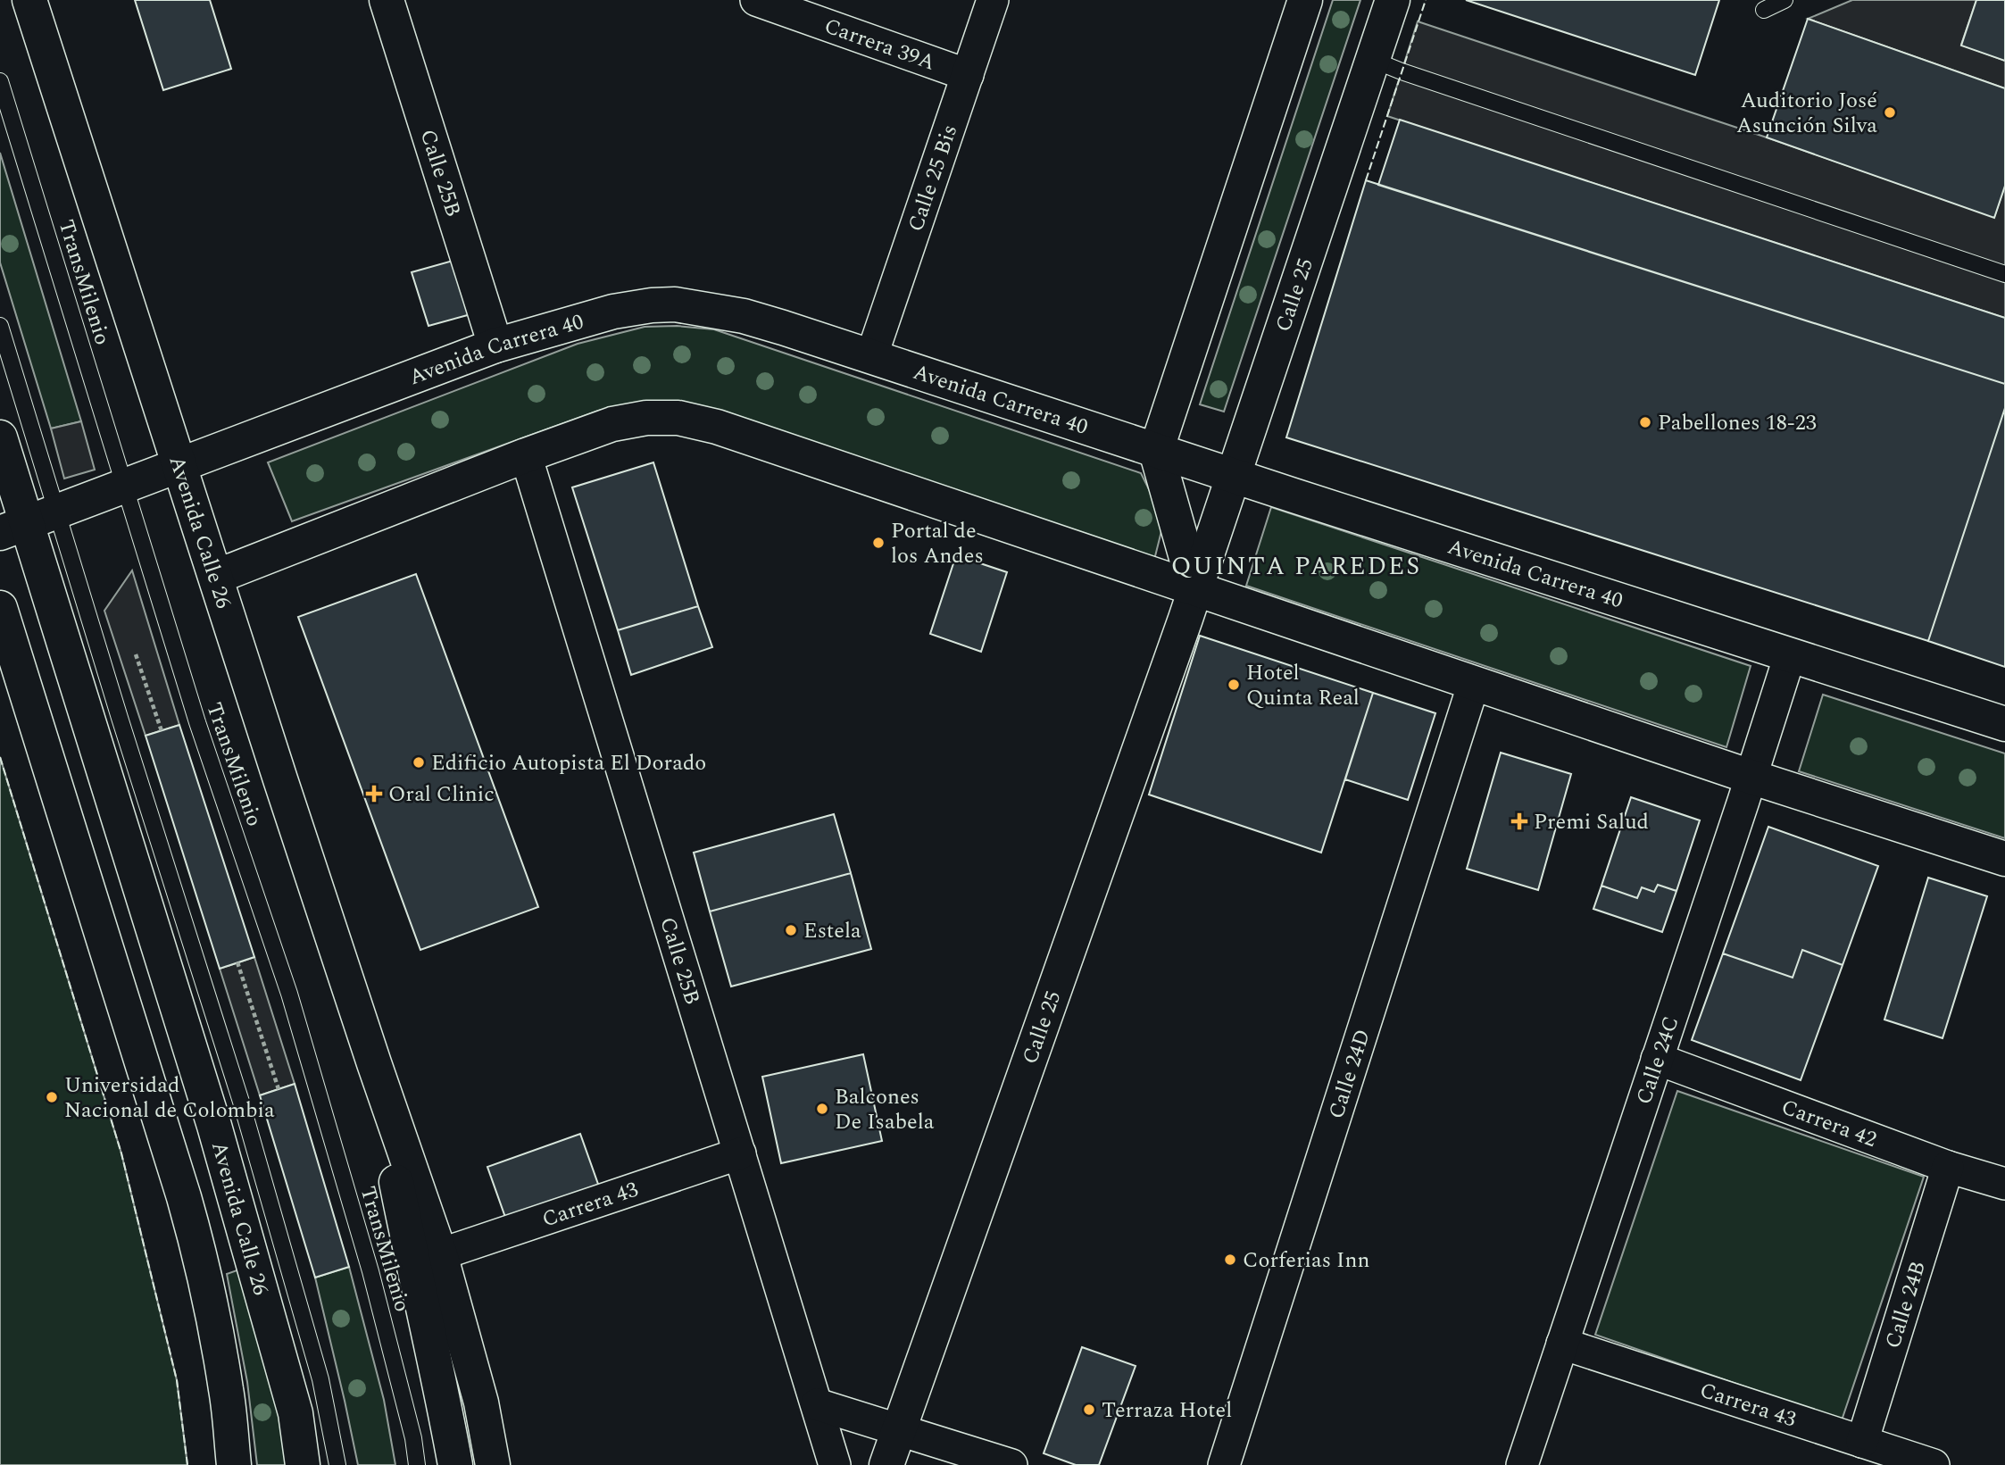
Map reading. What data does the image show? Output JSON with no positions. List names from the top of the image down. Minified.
{"streets":{"main road":["Calle 25B","Calle 25","Avenida Carrera 40","Avenida Calle 26"],"street":["Carrera 39A","Calle 25 Bis","Calle 24C","Calle 24D","Carrera 42","Carrera 43","Calle 24B"],"lane":["TransMilenio"]},"crossings":[["Carrera 39A","Calle 25 Bis"],["Calle 25B","Avenida Carrera 40"],["Calle 25B","Carrera 43"],["Calle 25 Bis","Avenida Carrera 40"],["TransMilenio","Avenida Carrera 40"],["Calle 25","Avenida Carrera 40"],["Avenida Carrera 40","Avenida Calle 26"],["Avenida Carrera 40","Calle 24C"],["Avenida Calle 26","Carrera 43"],["Calle 24C","Carrera 42"],["Calle 24C","Carrera 43"],["Carrera 42","Calle 24B"],["Carrera 43","Calle 24B"]],"districts":["QUINTA PAREDES"],"places":{"other":["Auditorio José Asunción Silva","Pabellones 18-23","Portal de los Andes","Hotel Quinta Real","Edificio Autopista El Dorado","Estela","Universidad Nacional de Colombia","Balcones De Isabela","Corferias Inn","Terraza Hotel"],"health":["Oral Clinic","Premi Salud"]}}
